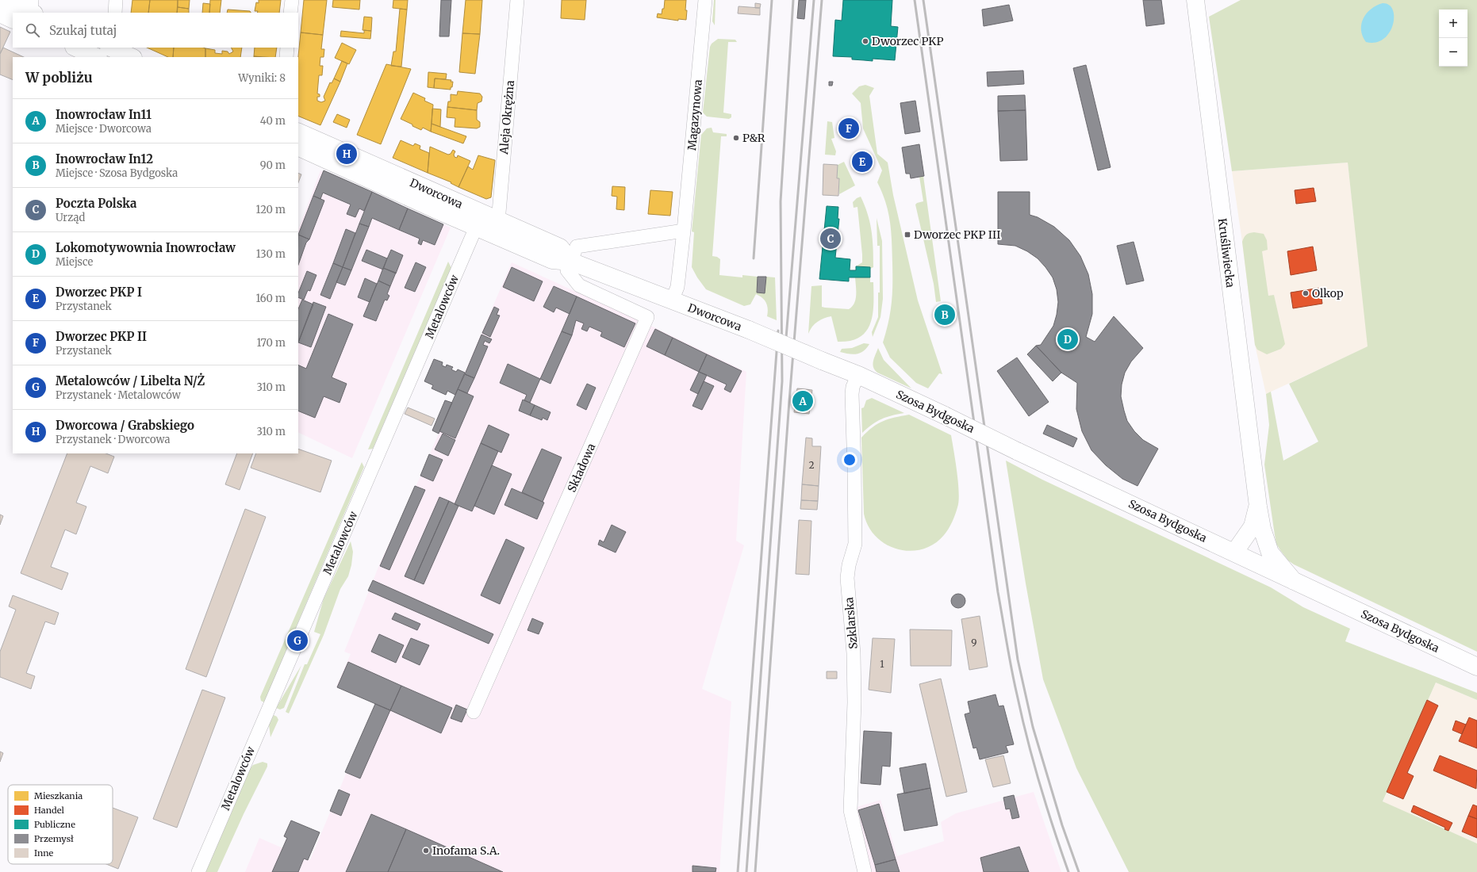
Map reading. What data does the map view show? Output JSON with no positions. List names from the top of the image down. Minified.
{"streets":{"main road":["Dworcowa","Kruśliwiecka","Szosa Bydgoska"],"street":["Magazynowa","Aleja Okrężna","Metalowców","Składowa","Szklarska"]},"crossings":[["Magazynowa","Dworcowa"],["Aleja Okrężna","Dworcowa"],["Aleja Okrężna","Metalowców"],["Dworcowa","Metalowców"],["Dworcowa","Szosa Bydgoska"],["Dworcowa","Składowa"],["Dworcowa","Szklarska"],["Kruśliwiecka","Szosa Bydgoska"],["Szosa Bydgoska","Szklarska"]],"places":{"other":["Dworzec PKP","P&R","Olkop","Inofama S.A."],"transit":["Dworzec PKP III"]},"house_numbers":["2","9","1"],"legend":["Mieszkania","Handel","Publiczne","Przemysł","Inne"],"page":{"map_buttons":["+","−"],"search":"Szukaj tutaj","heading":["W pobliżu","Wyniki: 8"],"list":[{"mark":"A","name":"Inowrocław In11","note":"Miejsce · Dworcowa","value":"40 m"},{"mark":"B","name":"Inowrocław In12","note":"Miejsce · Szosa Bydgoska","value":"90 m"},{"mark":"C","name":"Poczta Polska","note":"Urząd","value":"120 m"},{"mark":"D","name":"Lokomotywownia Inowrocław","note":"Miejsce","value":"130 m"},{"mark":"E","name":"Dworzec PKP I","note":"Przystanek","value":"160 m"},{"mark":"F","name":"Dworzec PKP II","note":"Przystanek","value":"170 m"},{"mark":"G","name":"Metalowców / Libelta N/Ż","note":"Przystanek · Metalowców","value":"310 m"},{"mark":"H","name":"Dworcowa / Grabskiego","note":"Przystanek · Dworcowa","value":"310 m"}],"pins":["F","H","E","C","B","D","A","G"]}}
